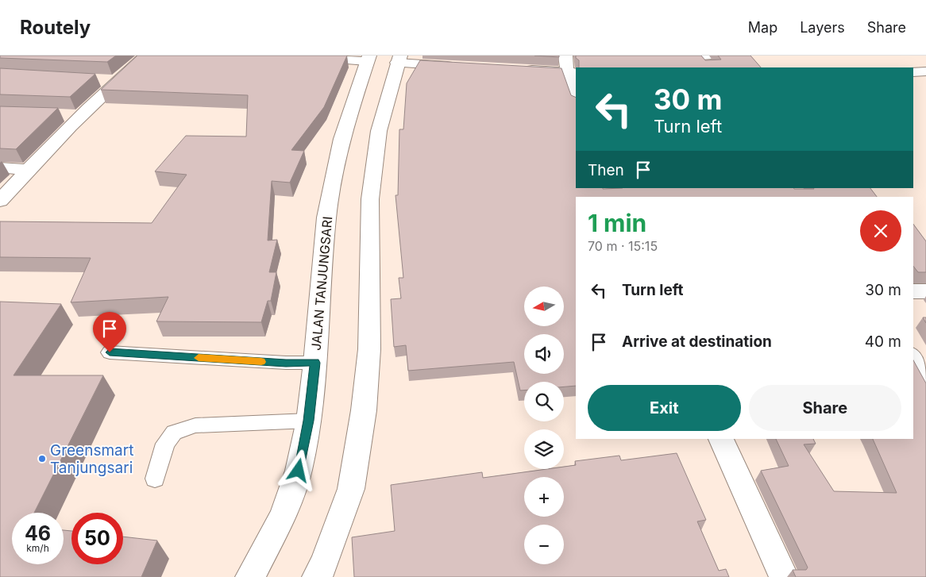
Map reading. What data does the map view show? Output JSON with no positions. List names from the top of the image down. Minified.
{"streets":{"main road":["JALAN TANJUNGSARI"]},"places":["Greensmart Tanjungsari"],"north":"left","page":{"header":"Routely","nav":["Map","Layers","Share"],"turn":["30 m","Turn left"],"then":"Then","heading":["1 min","70 m · 15:15"],"list":[{"name":"Turn left","value":"30 m"},{"name":"Arrive at destination","value":"40 m"}],"map_buttons":["+","−"],"buttons":["Exit","Share"],"speed":"46 km/h","limit":"50"}}
